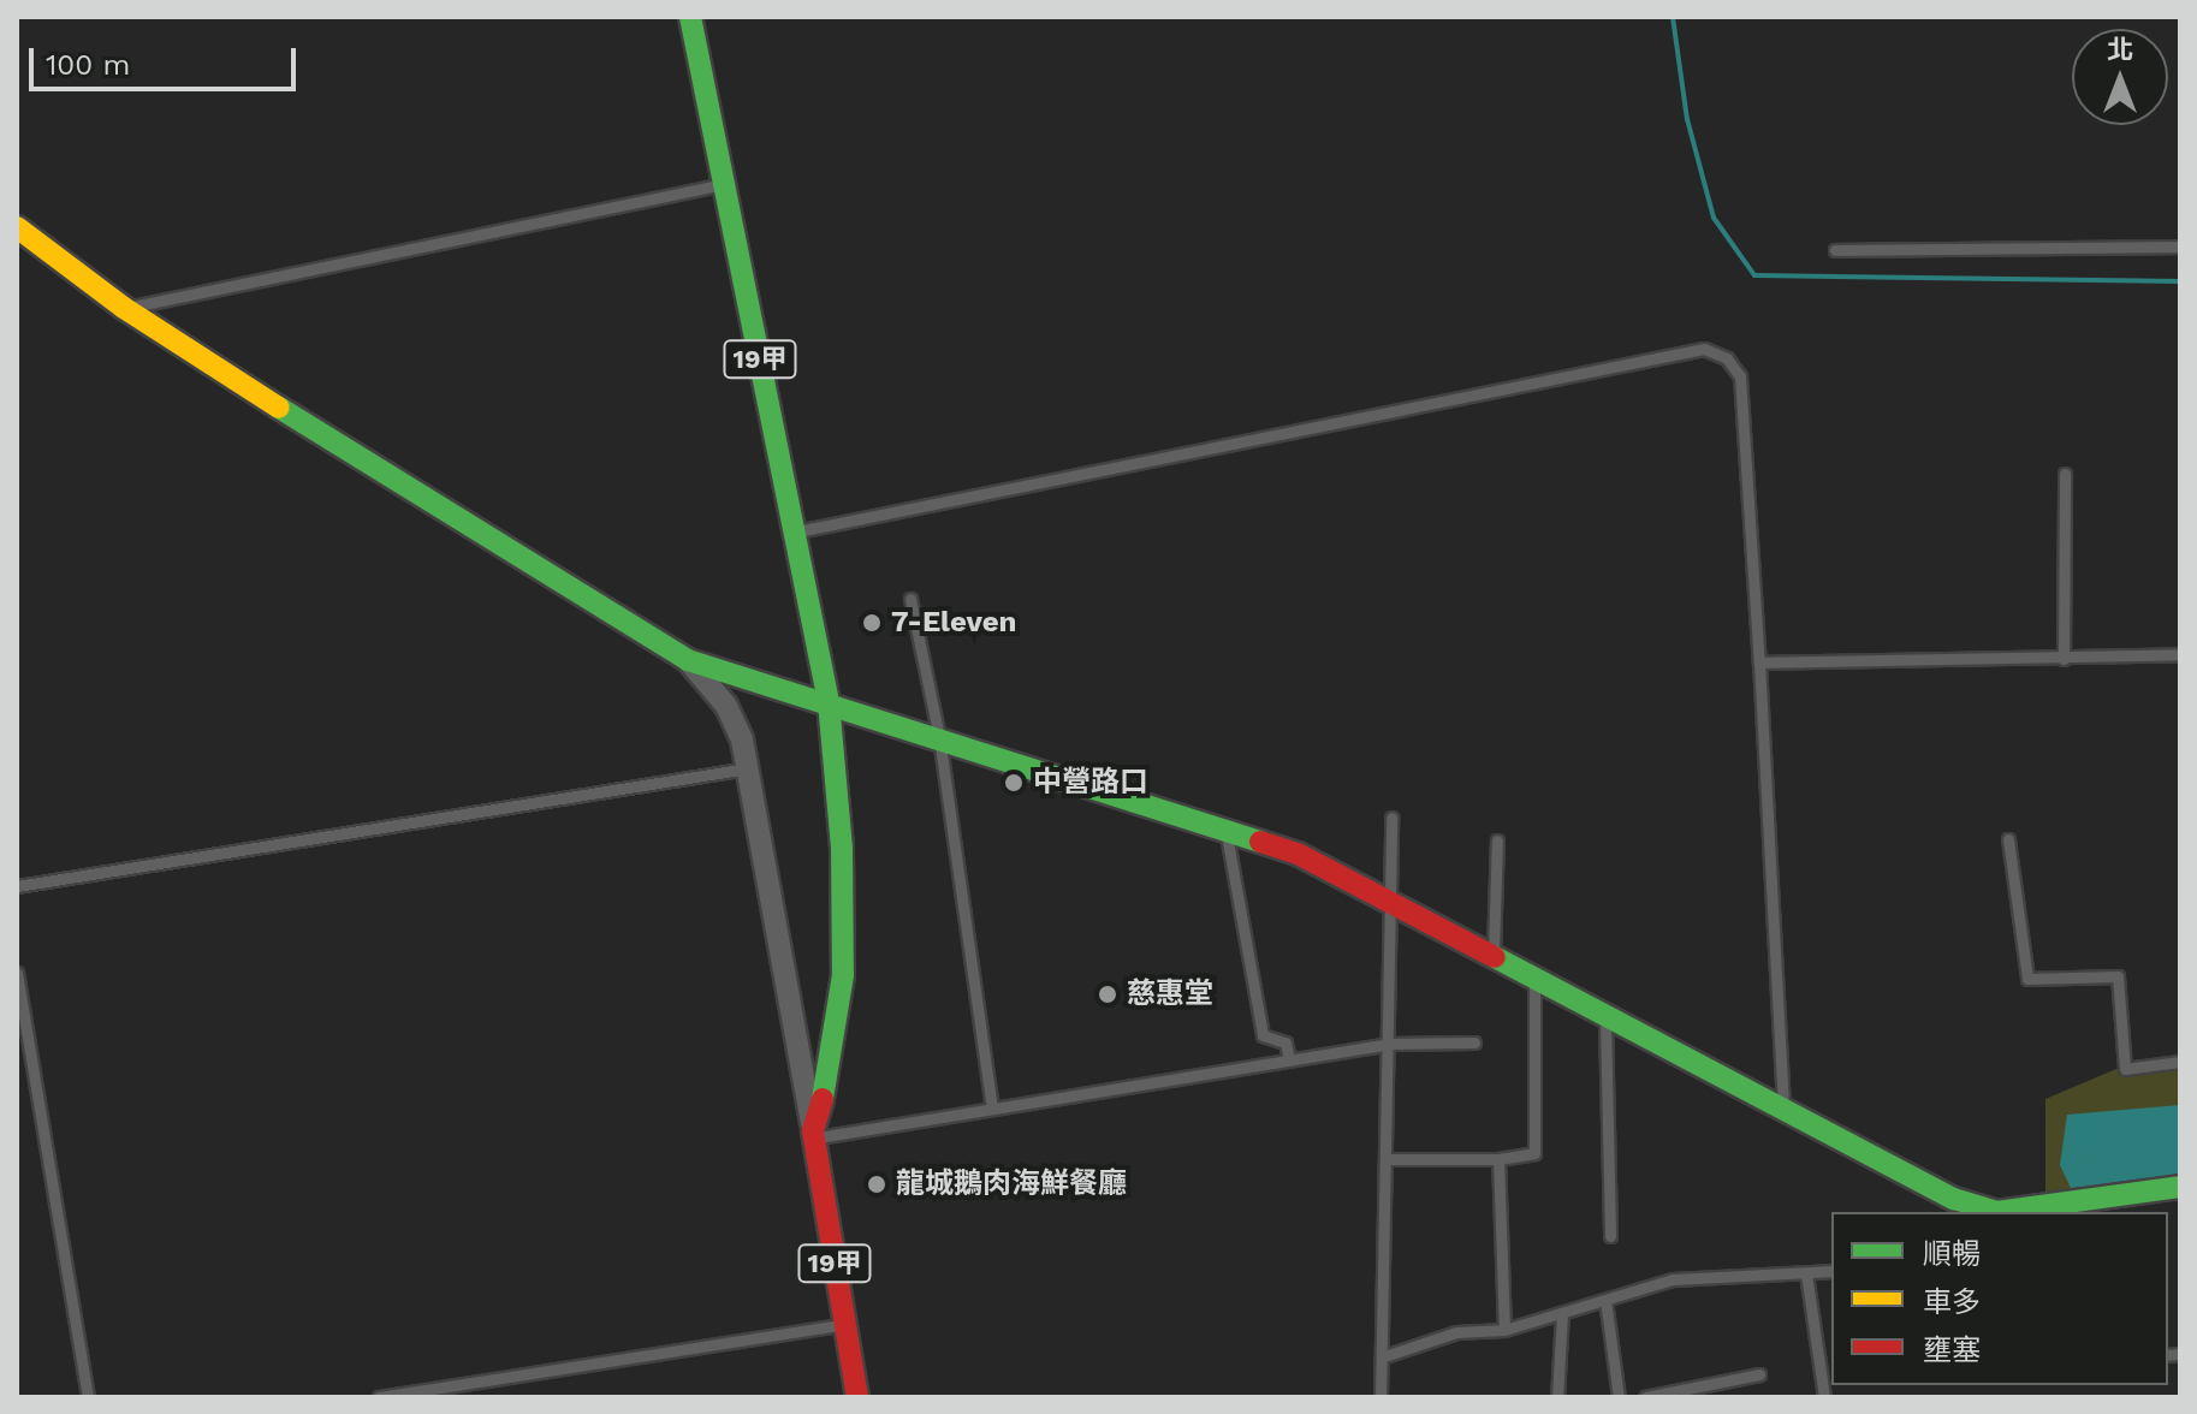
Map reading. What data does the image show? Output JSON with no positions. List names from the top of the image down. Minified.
{"streets":{"street":["19甲"]},"places":["7-Eleven","中營路口","慈惠堂","龍城鵝肉海鮮餐廳"],"legend":["順暢","車多","壅塞"],"scale_bar":"100 m","north":"top"}
